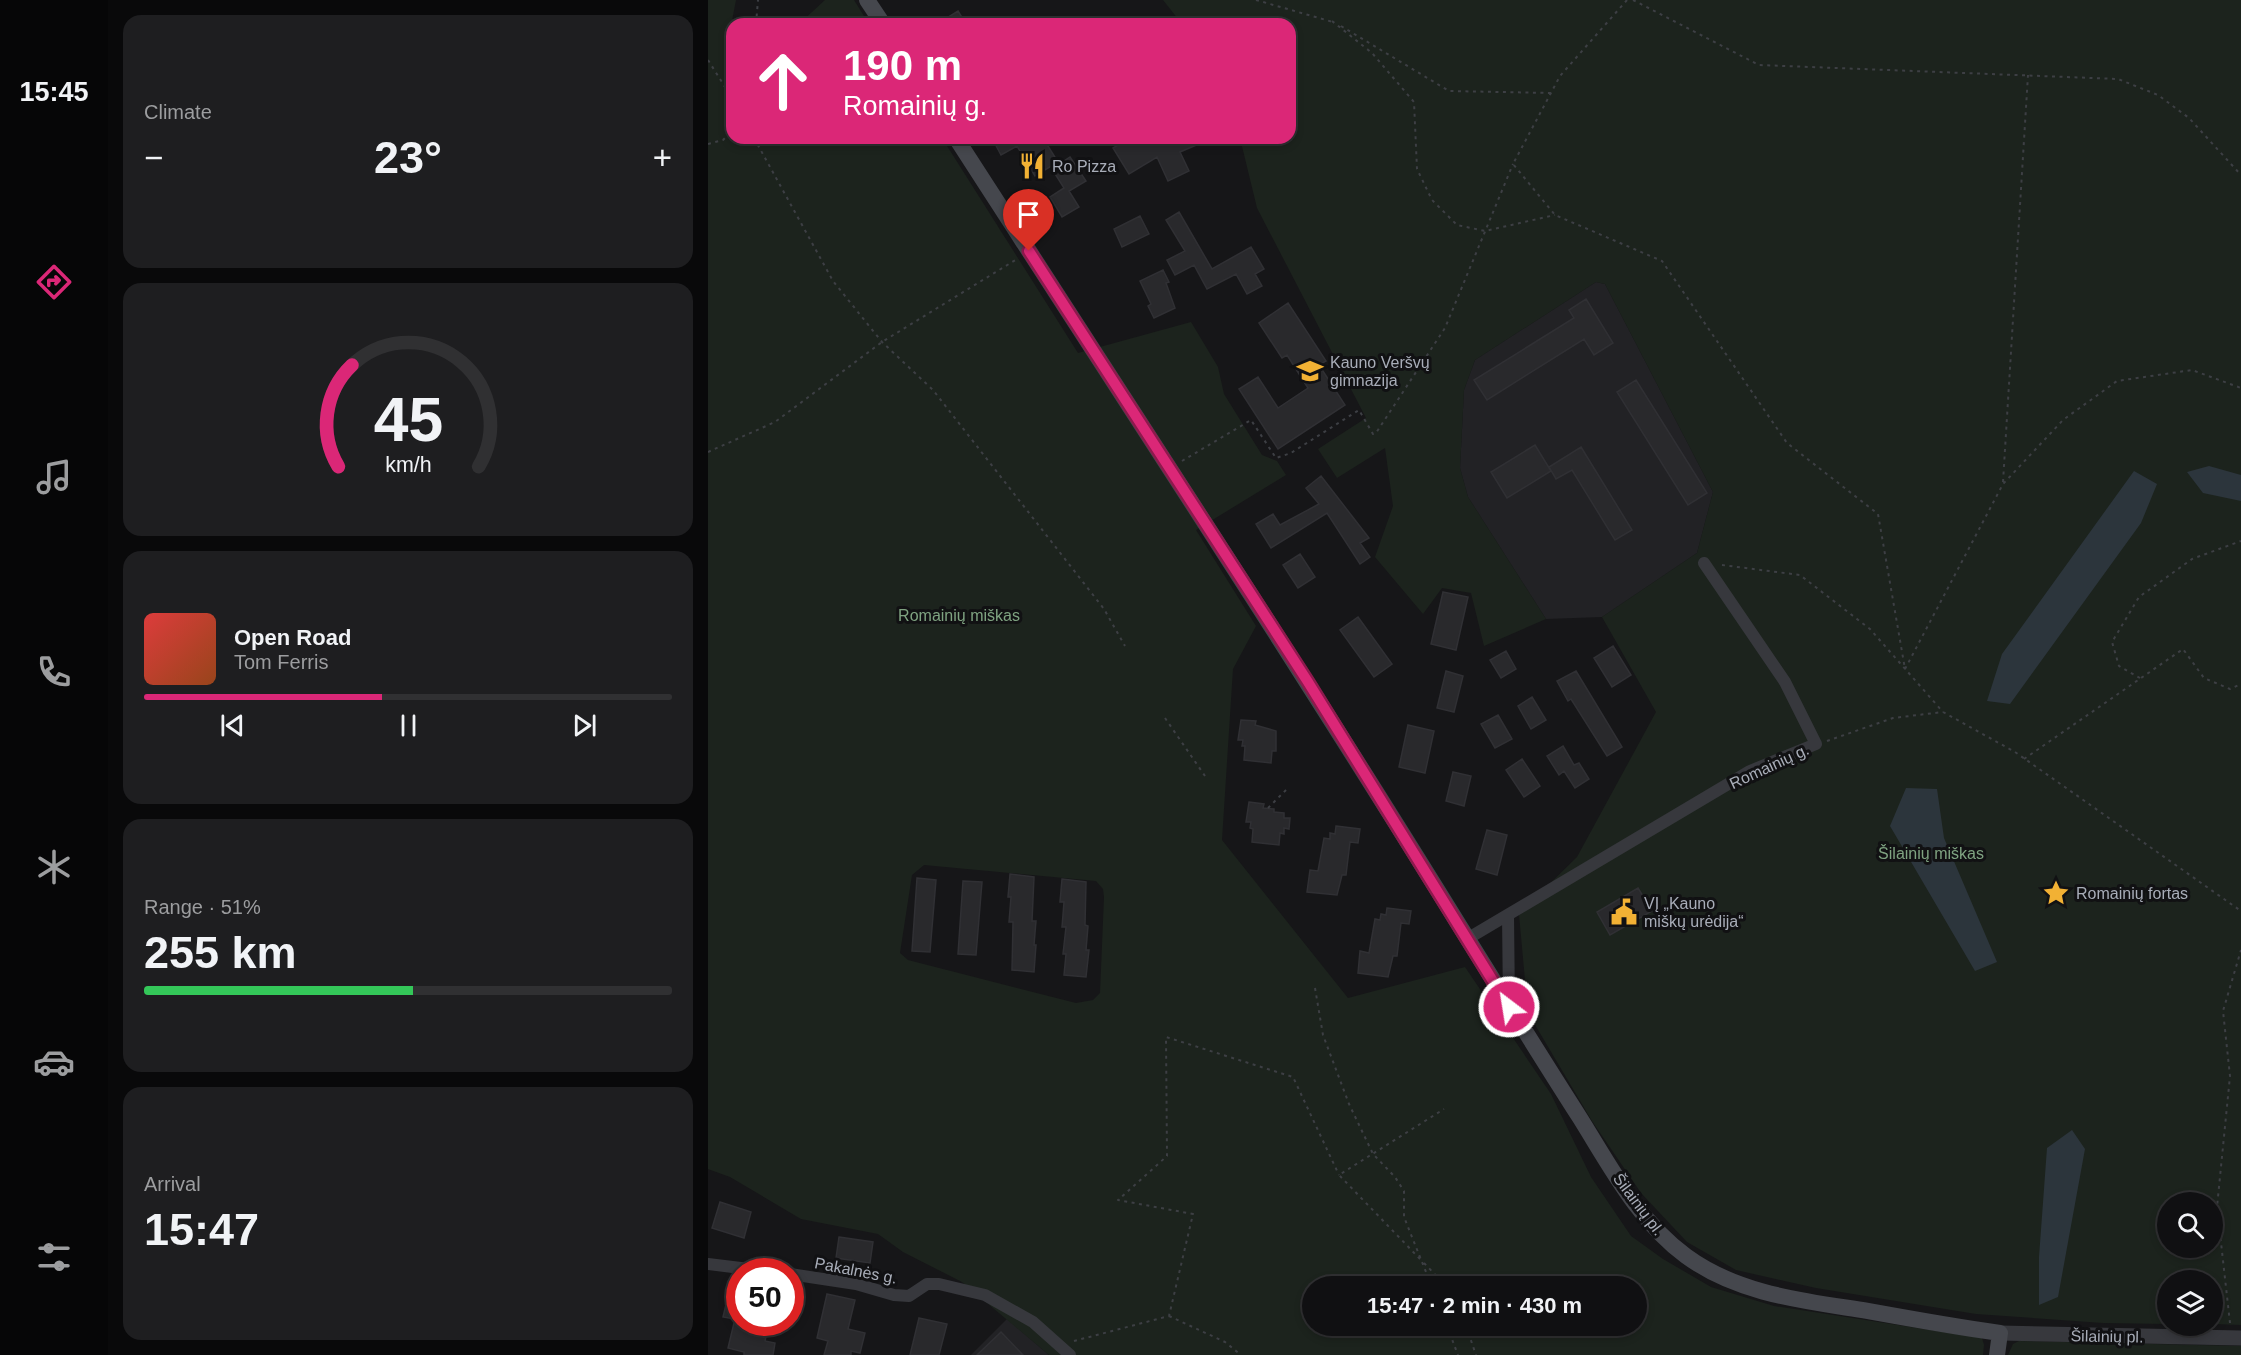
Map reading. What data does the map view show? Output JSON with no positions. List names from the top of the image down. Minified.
{"streets":{"main road":["Šilainių pl."],"street":["Romainių g.","Pakalnės g."]},"crossings":[["Romainių g.","Šilainių pl."]],"parks":["Romainių miškas","Šilainių miškas"],"places":{"restaurant":["Ro Pizza"],"school or university":["Kauno Veršvų gimnazija"],"place":["Romainių fortas"],"public building":["VĮ „Kauno miškų urėdija“"]},"page":{"tabs":"15:45","tile":["Climate",["Range · 51%","255 km"],["Arrival","15:47"]],"turn":["190 m","Romainių g."],"heat":["−","23°","+"],"song":["Open Road","Tom Ferris"],"limit":"50","trip":"15:47 · 2 min · 430 m","gauge":["45","km/h"]}}
